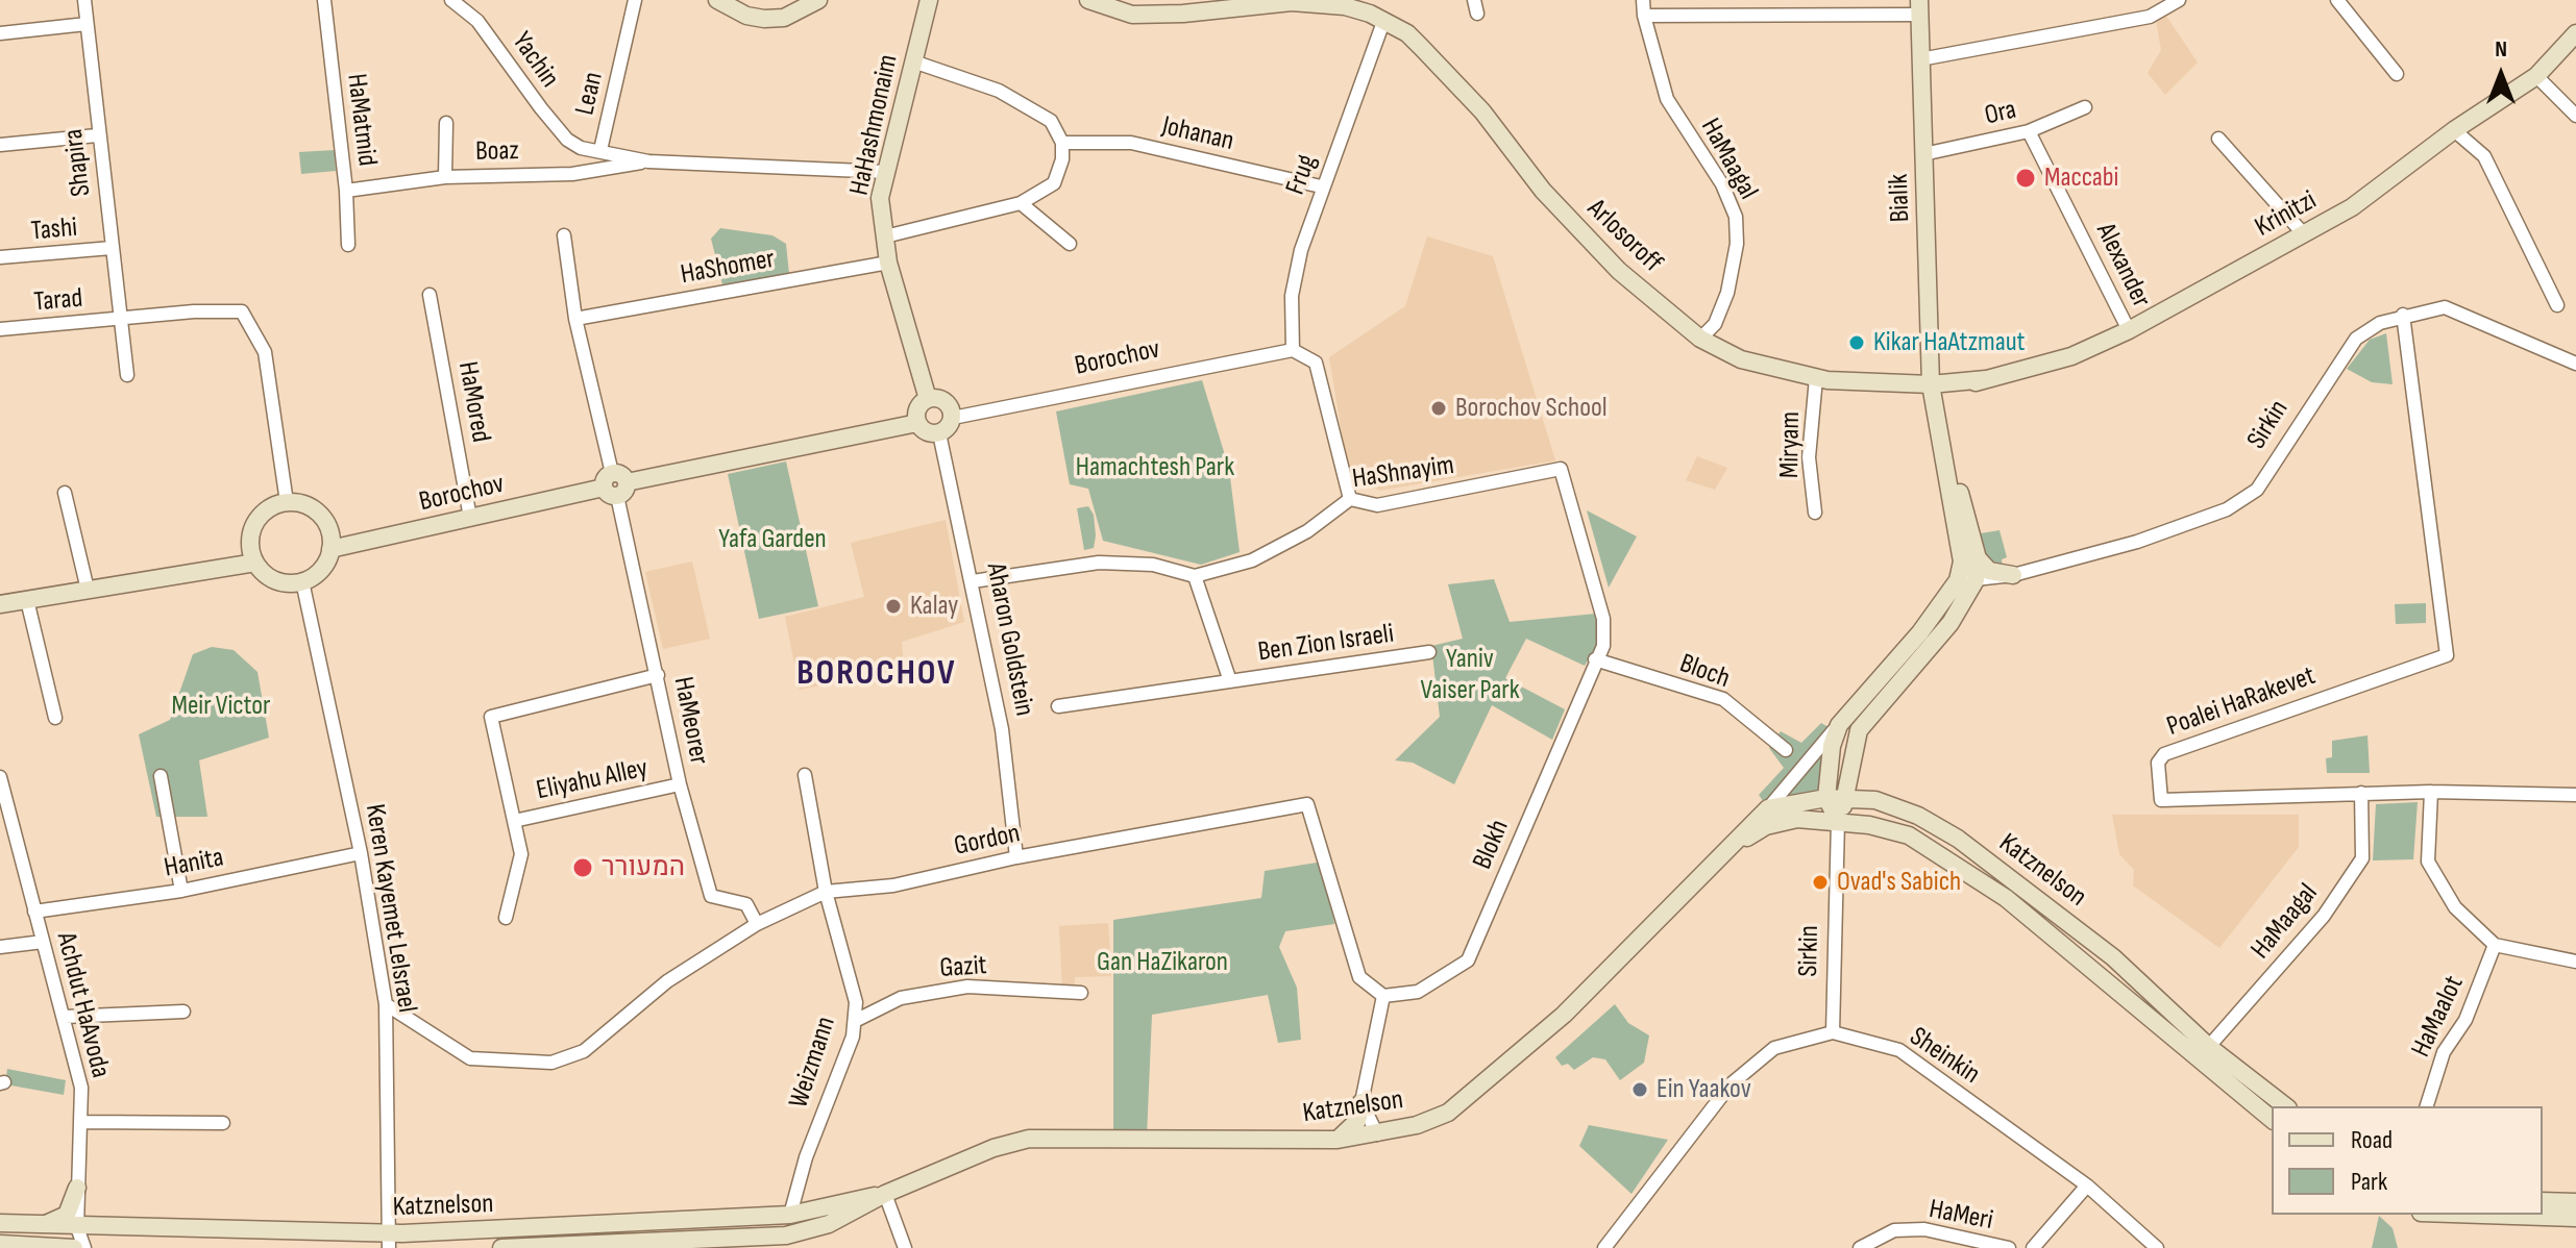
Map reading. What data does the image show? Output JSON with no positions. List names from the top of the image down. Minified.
{"streets":{"street":["Yachin","Lean","Ora","HaMatmid","HaHashmonaim","Johanan","Boaz","HaMaagal","Shapira","Frug","Bialik","Krinitzi","Tashi","Arlosoroff","Alexander","HaShomer","Tarad","Borochov","HaMored","Sirkin","Miryam","HaShnayim","Aharon Goldstein","Ben Zion Israeli","Bloch","Poalei HaRakevet","HaMeorer","Eliyahu Alley","Gordon","Blokh","Hanita","Katznelson","Keren Kayemet LeIsrael","Gazit","Achdut HaAvoda","HaMaalot","Sheinkin","Weizmann","HaMeri"]},"crossings":[["Yachin","Lean"],["Lean","Boaz"],["Ora","Bialik"],["Ora","Alexander"],["HaMatmid","Boaz"],["HaHashmonaim","Boaz"],["HaHashmonaim","HaShomer"],["Johanan","Frug"],["HaMaagal","Arlosoroff"],["HaMaagal","Poalei HaRakevet"],["HaMaagal","Katznelson"],["Shapira","Tashi"],["Shapira","Tarad"],["Frug","Arlosoroff"],["Frug","Borochov"],["Bialik","Krinitzi"],["Bialik","Arlosoroff"],["Bialik","Sirkin"],["Krinitzi","Arlosoroff"],["Krinitzi","Alexander"],["Arlosoroff","Miryam"],["HaShomer","HaMeorer"],["Borochov","HaMored"],["Borochov","Aharon Goldstein"],["Borochov","HaMeorer"],["Borochov","Keren Kayemet LeIsrael"],["Sirkin","Poalei HaRakevet"],["Sirkin","Katznelson"],["Sirkin","Sheinkin"],["HaShnayim","Ben Zion Israeli"],["HaShnayim","Bloch"],["HaShnayim","Blokh"],["Aharon Goldstein","Gordon"],["Bloch","Blokh"],["HaMeorer","Eliyahu Alley"],["HaMeorer","Gordon"],["Gordon","Blokh"],["Gordon","Keren Kayemet LeIsrael"],["Gordon","Weizmann"],["Hanita","Keren Kayemet LeIsrael"],["Hanita","Achdut HaAvoda"],["Katznelson","Keren Kayemet LeIsrael"],["Katznelson","Achdut HaAvoda"],["Katznelson","Weizmann"],["Gazit","Weizmann"]],"districts":["BOROCHOV"],"parks":["Hamachtesh Park","Yafa Garden","Yaniv Vaiser Park","Meir Victor","Gan HaZikaron"],"places":["Maccabi","Kikar HaAtzmaut","Borochov School","Kalay","המעורר","Ovad's Sabich","Ein Yaakov"],"legend":["Road","Park"],"north":"top"}
